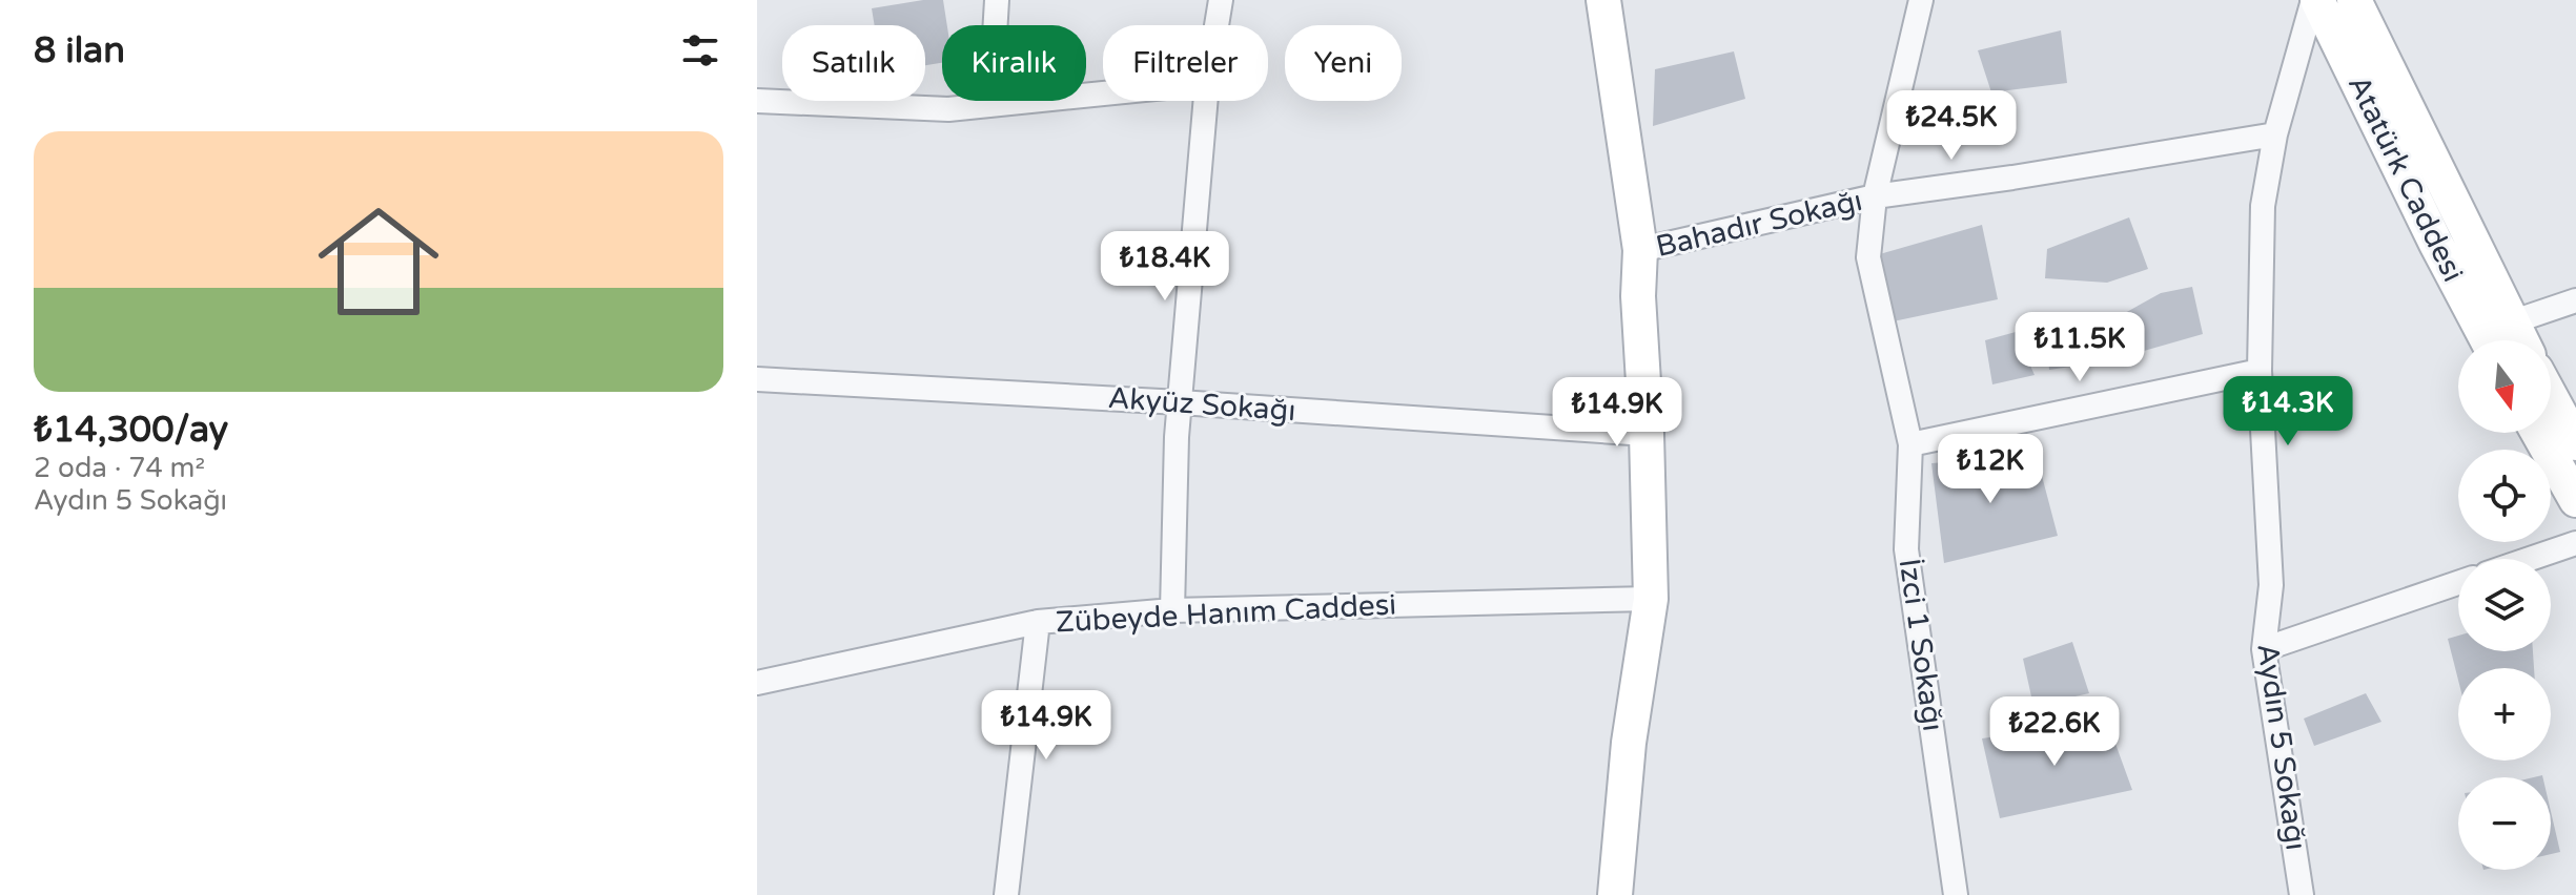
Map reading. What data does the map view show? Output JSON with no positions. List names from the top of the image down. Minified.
{"streets":{"main road":["Atatürk Caddesi"],"street":["Bahadır Sokağı","Akyüz Sokağı","Zübeyde Hanım Caddesi","İzci 1 Sokağı","Aydın 5 Sokağı"]},"crossings":[["Atatürk Caddesi","Aydın 5 Sokağı"],["Bahadır Sokağı","İzci 1 Sokağı"],["Bahadır Sokağı","Aydın 5 Sokağı"]],"north":"bottom","page":{"heading":"8 ilan","chip":["Satılık","Kiralık","Filtreler","Yeni"],"price":["₺24.5K","₺18.4K","₺11.5K","₺14.3K","₺14.9K","₺12K","₺14.9K","₺22.6K"],"list":[{"name":"₺14,300/ay","note":"2 oda · 74 m² · Aydın 5 Sokağı"}],"map_buttons":["+","−"]}}
